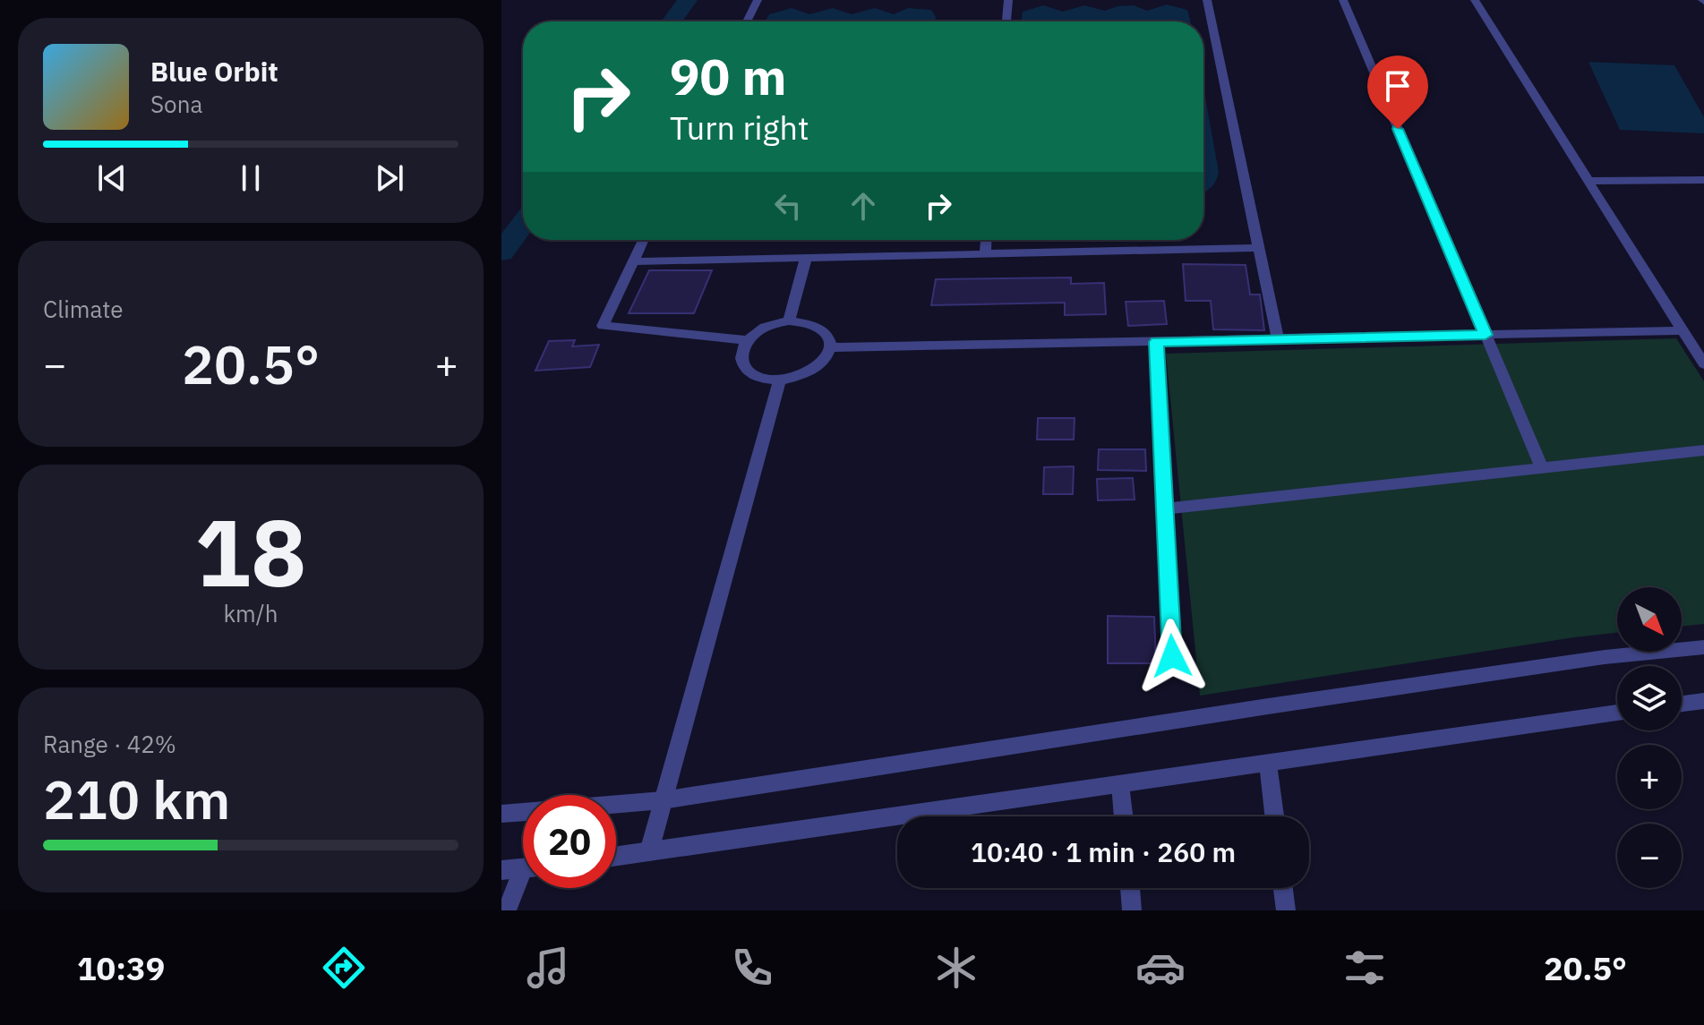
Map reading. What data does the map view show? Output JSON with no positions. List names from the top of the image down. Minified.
{"north":"bottom right","page":{"turn":["90 m","Turn right"],"song":["Blue Orbit","Sona"],"tile":["Climate",["18","km/h"],["Range · 42%","210 km"]],"heat":["−","20.5°","+"],"map_buttons":["+","−"],"limit":"20","trip":"10:40 · 1 min · 260 m","tabs":["10:39","20.5°"]}}
